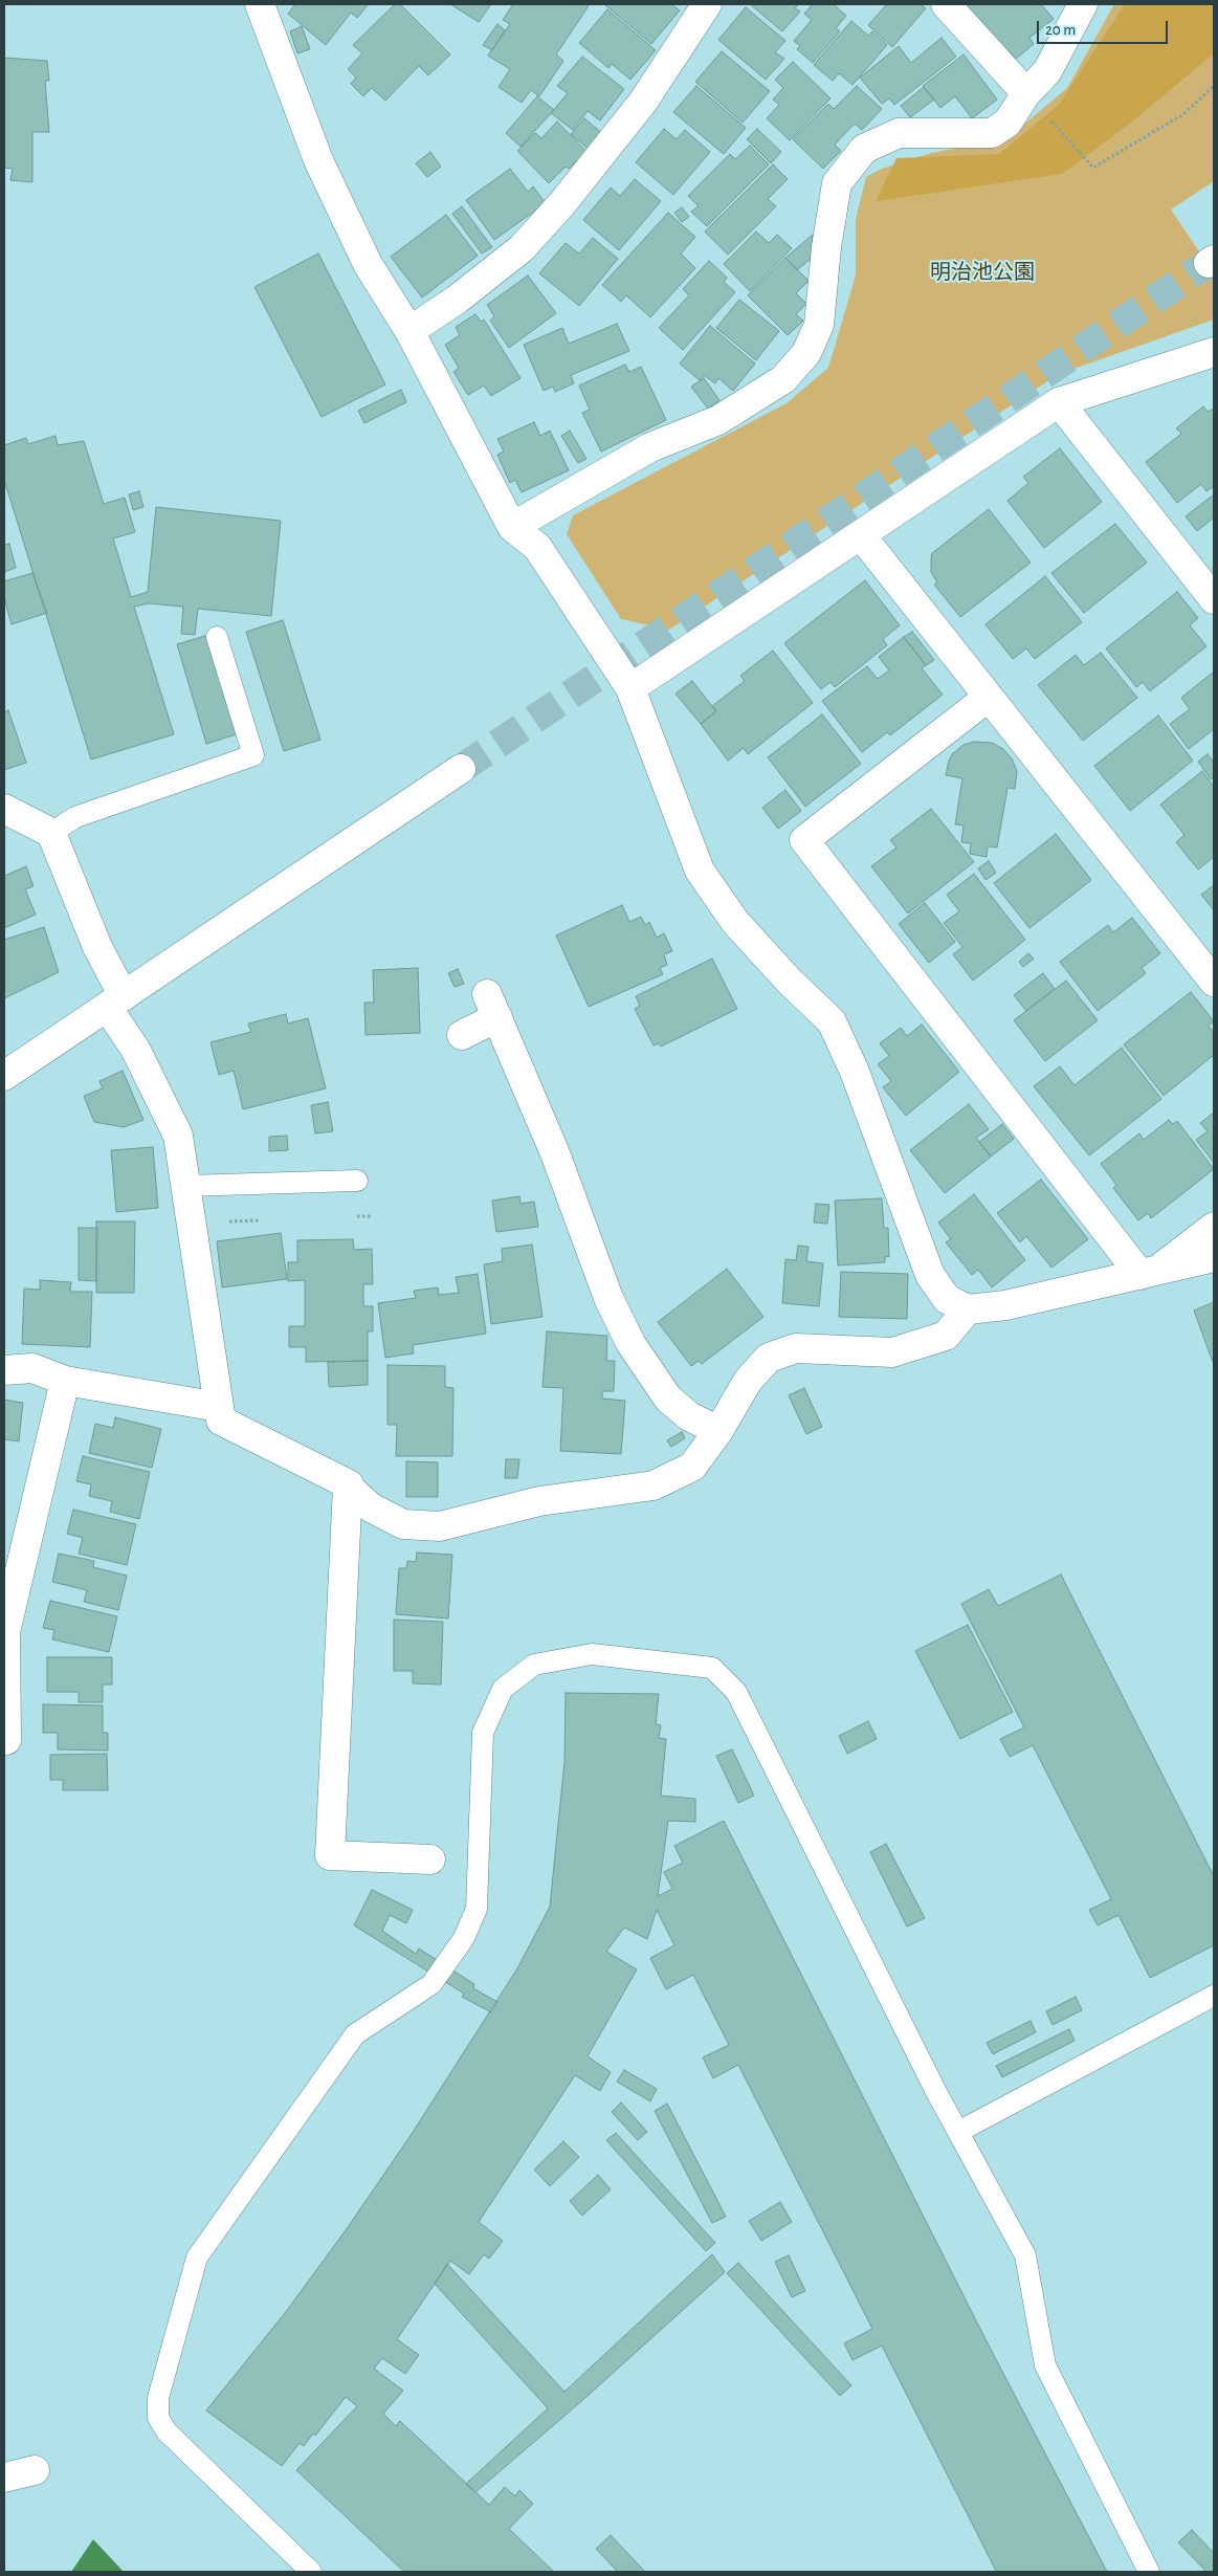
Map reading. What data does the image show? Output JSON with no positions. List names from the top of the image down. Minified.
{"parks":["明治池公園"],"scale_bar":"20 m"}
